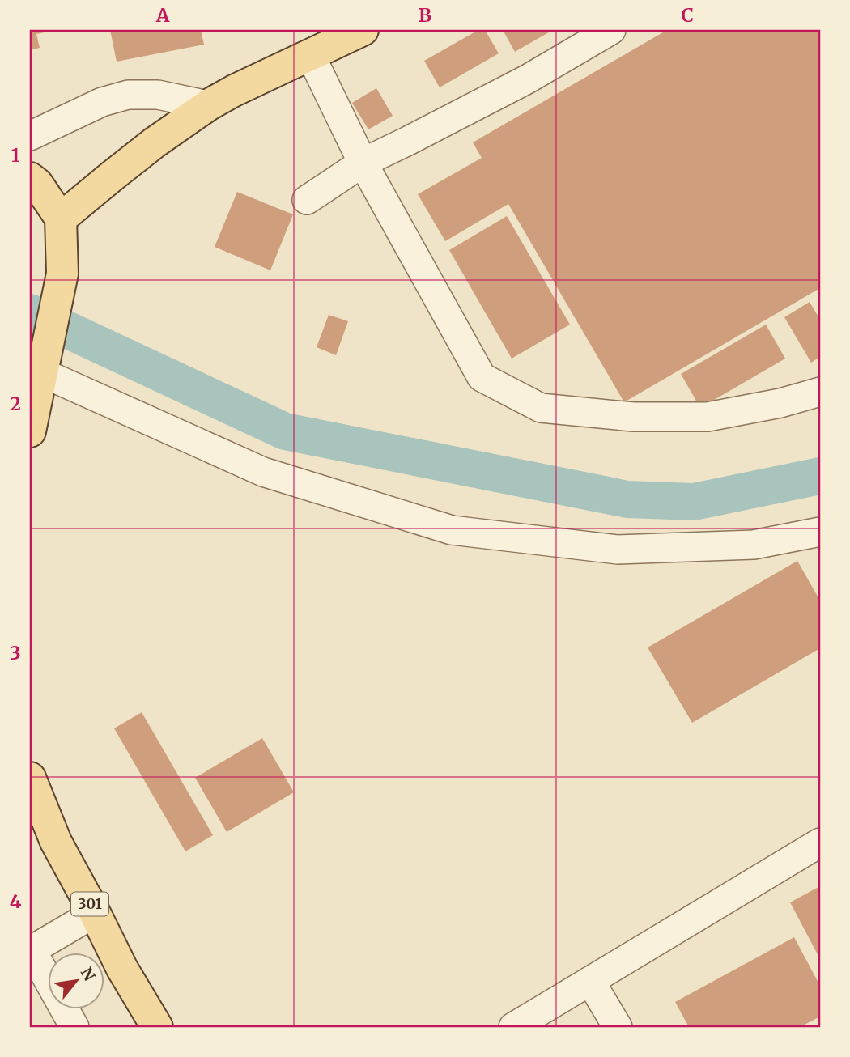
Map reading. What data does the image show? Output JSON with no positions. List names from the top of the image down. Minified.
{"streets":{"main road":["301"]},"north":"top right","grid":{"columns":["A","B","C"],"rows":["1","2","3","4"]}}
